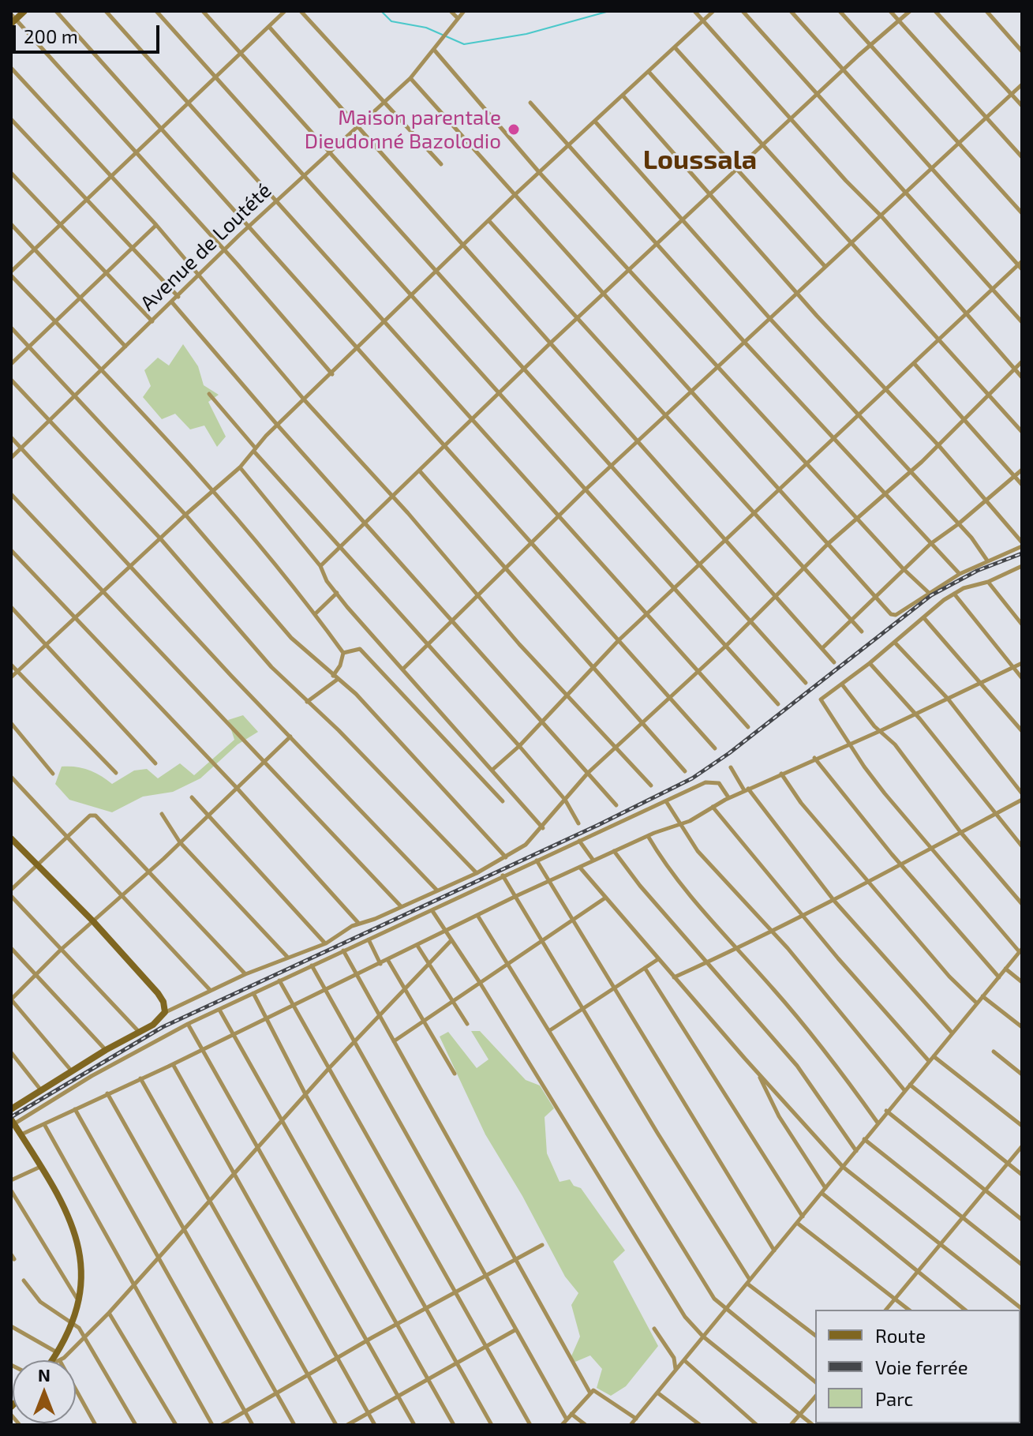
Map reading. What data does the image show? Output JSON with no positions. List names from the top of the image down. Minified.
{"streets":{"street":["Avenue de Loutété"]},"districts":["Loussala"],"places":["Maison parentale Dieudonné Bazolodio"],"legend":["Route","Voie ferrée","Parc"],"scale_bar":"200 m","north":"top"}
